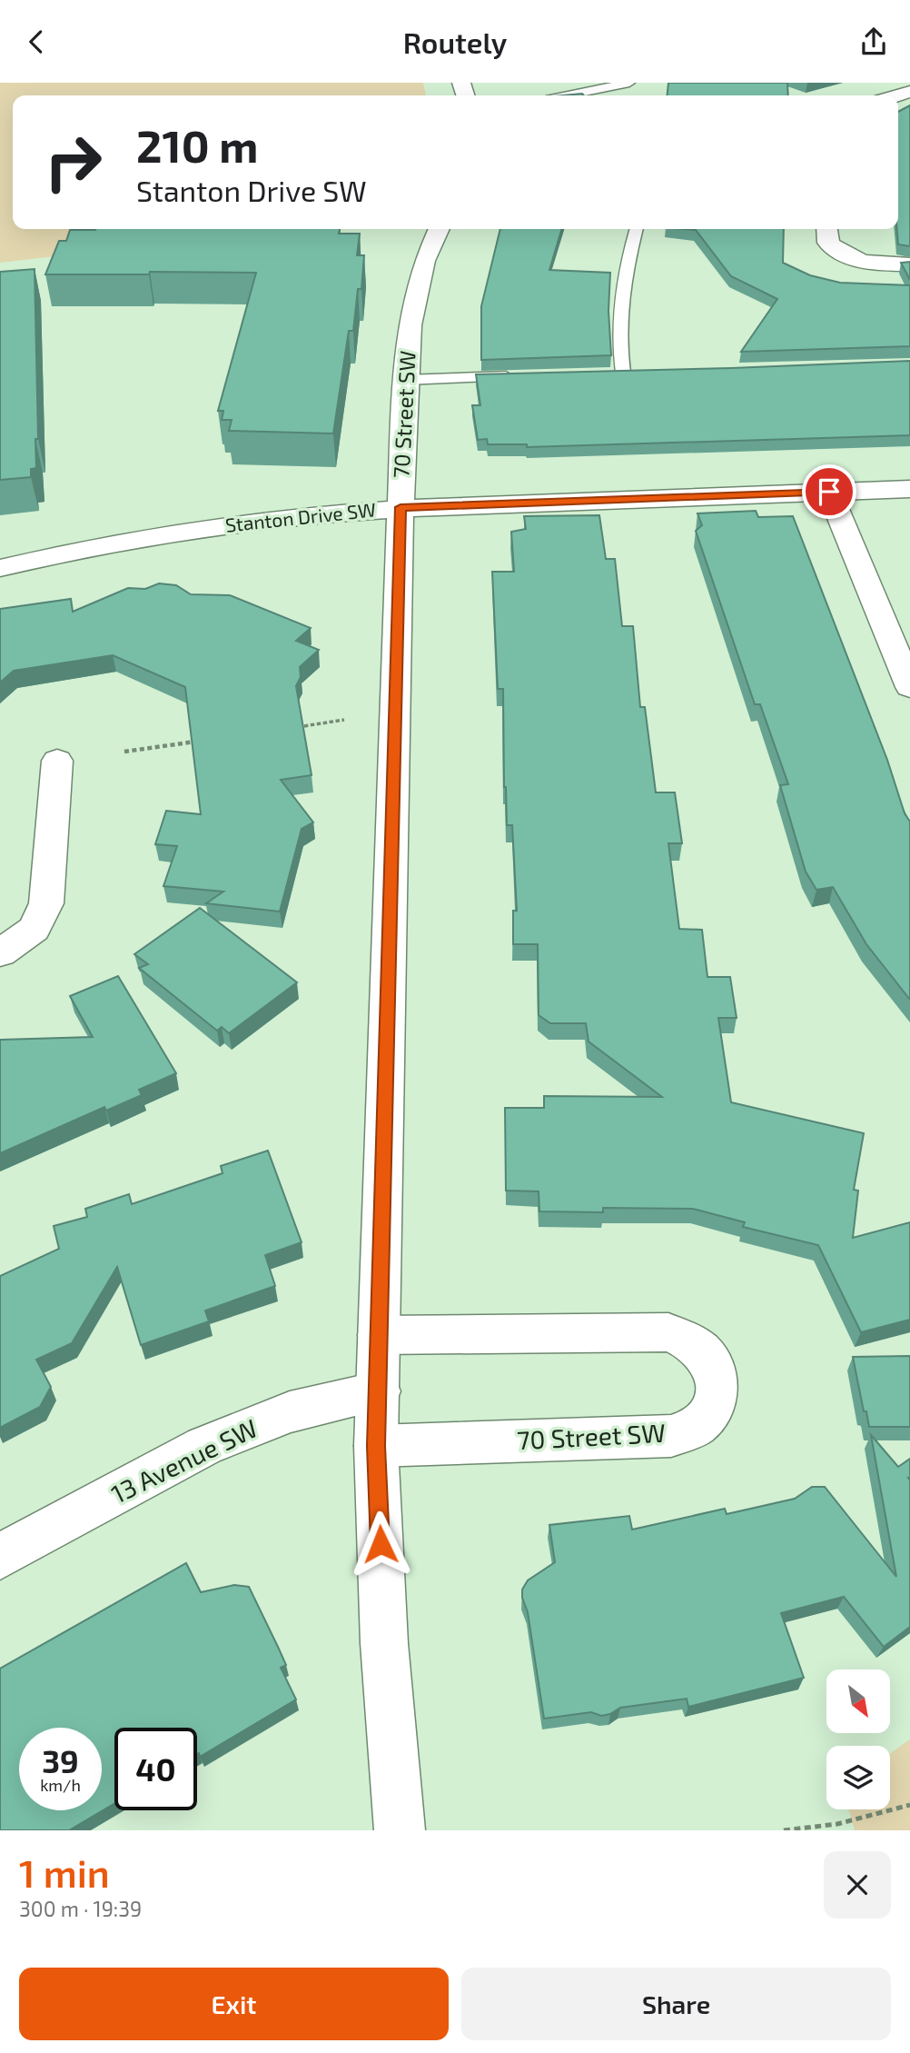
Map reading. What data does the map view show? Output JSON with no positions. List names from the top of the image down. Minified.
{"streets":{"street":["70 Street SW","Stanton Drive SW","13 Avenue SW"]},"crossings":[["70 Street SW","Stanton Drive SW"],["70 Street SW","13 Avenue SW"]],"north":"bottom right","page":{"header":"Routely","turn":["210 m","Stanton Drive SW"],"speed":"39 km/h","limit":"40","heading":["1 min","300 m · 19:39"],"buttons":["Exit","Share"]}}
